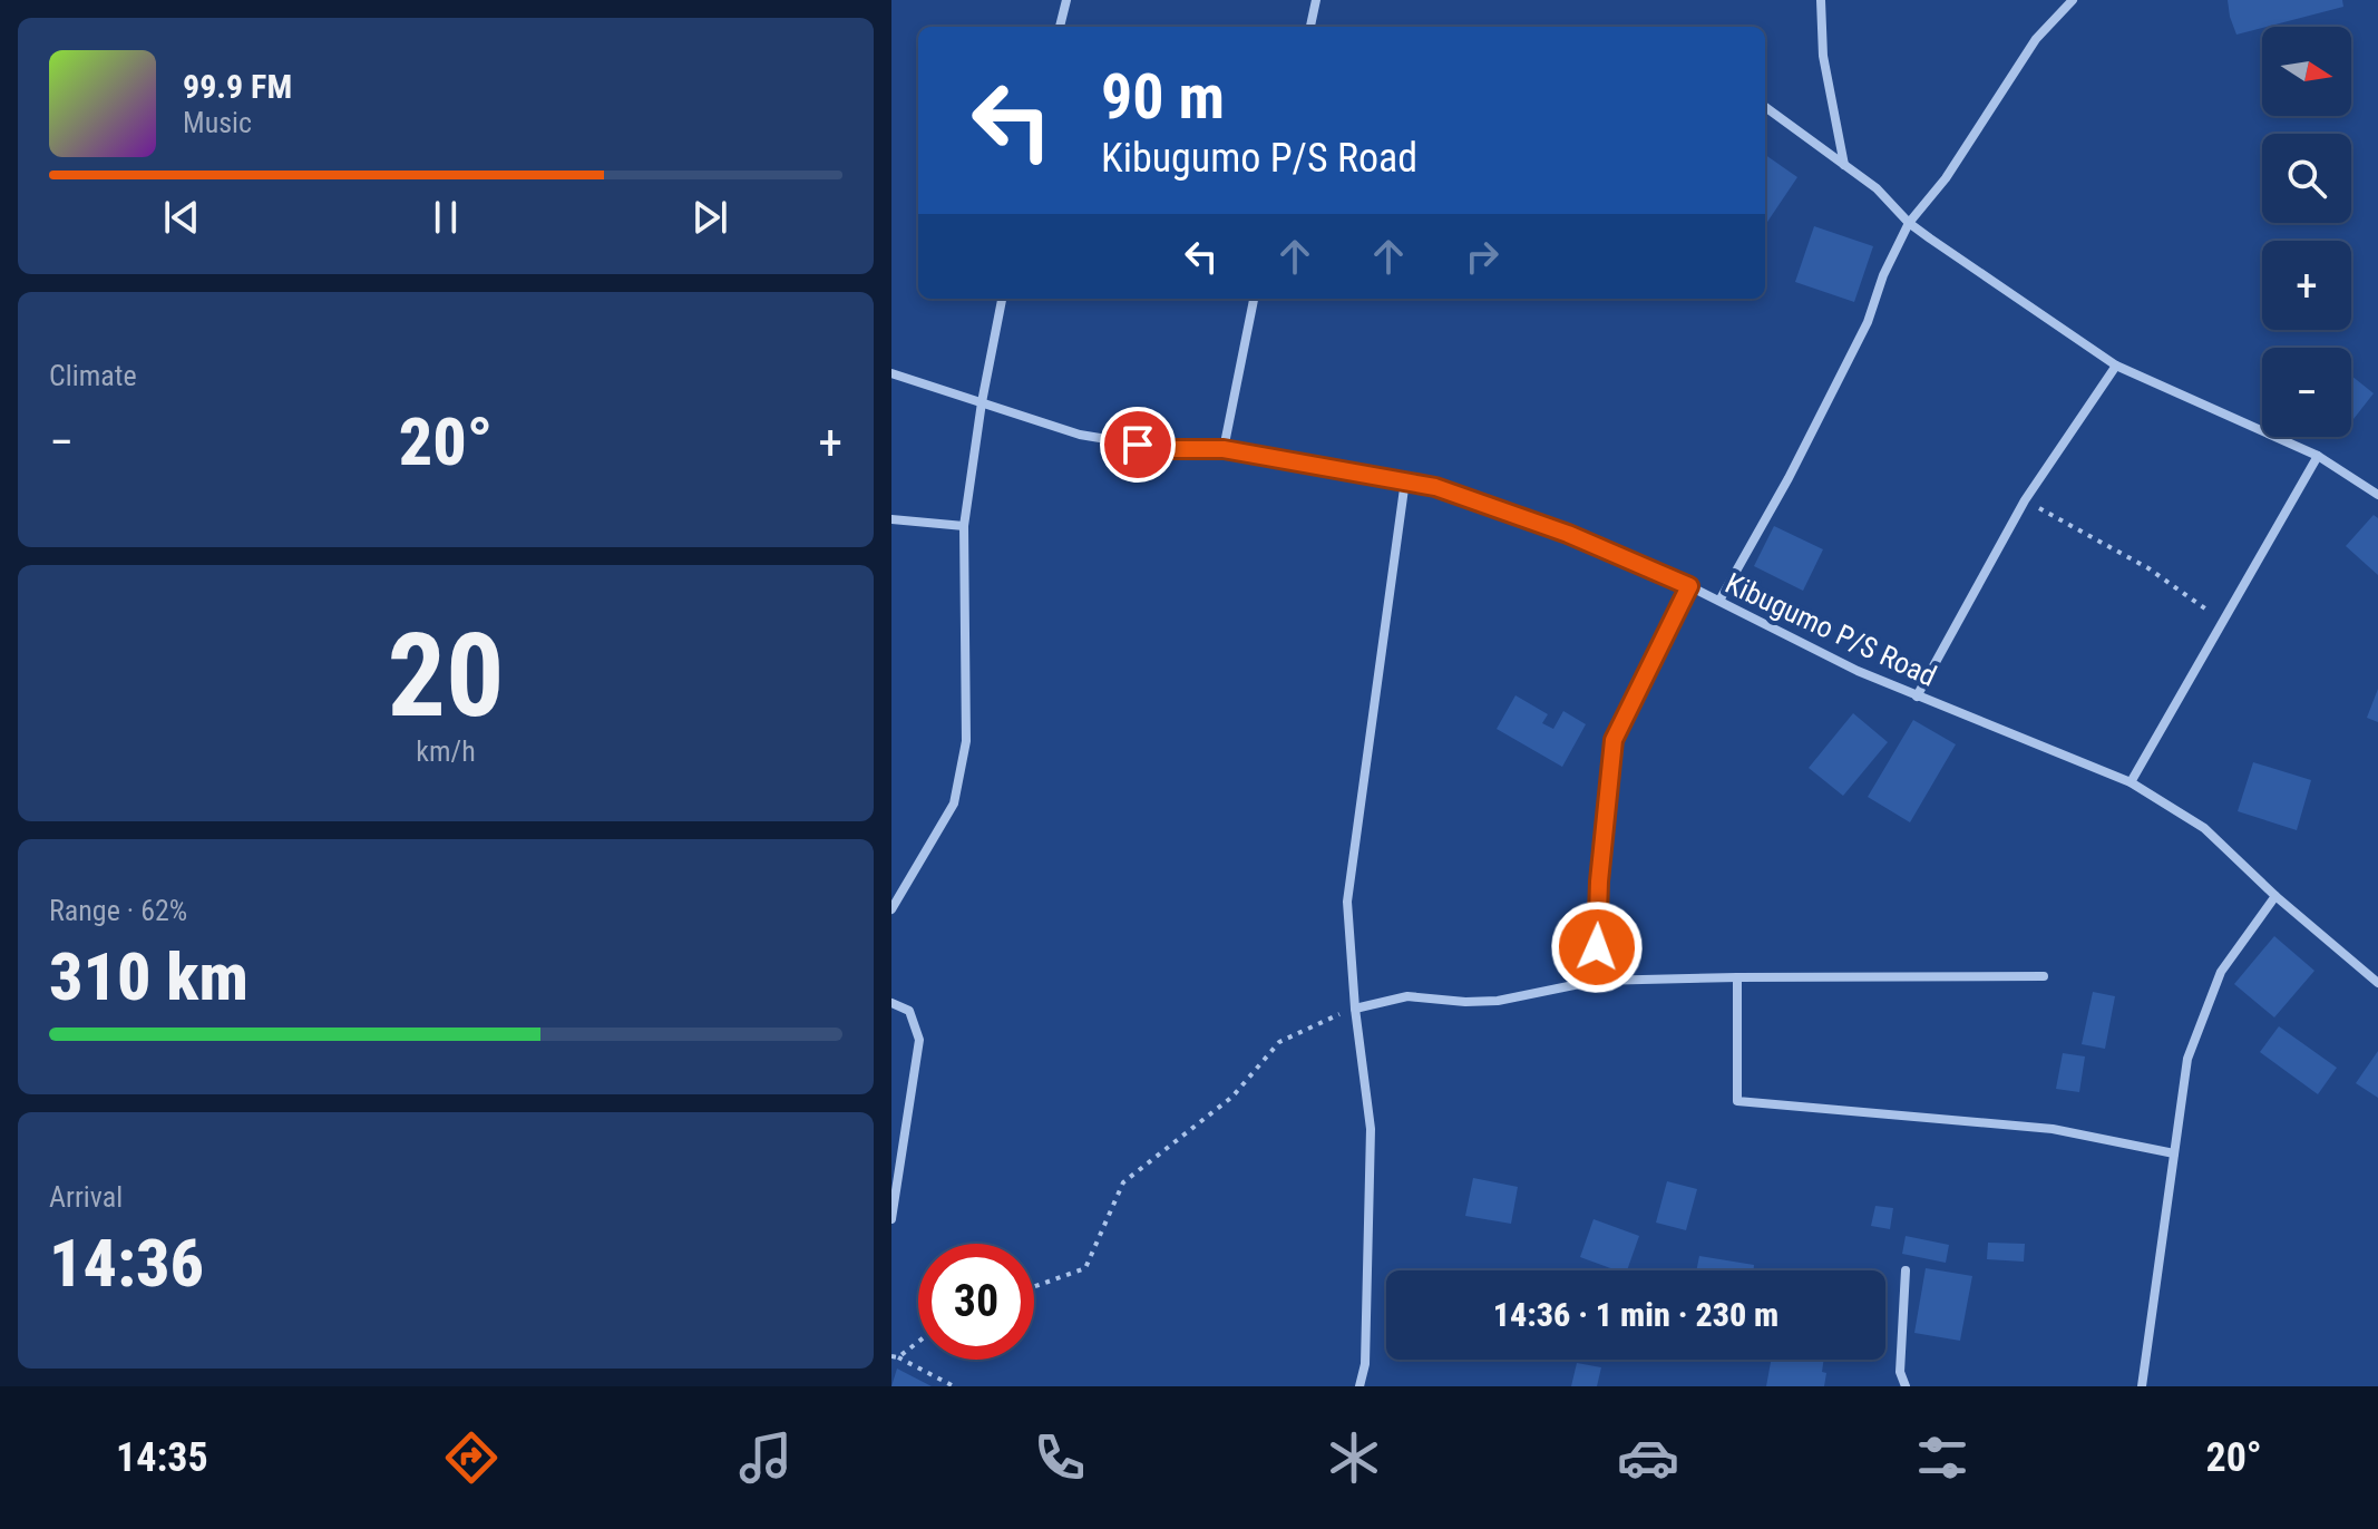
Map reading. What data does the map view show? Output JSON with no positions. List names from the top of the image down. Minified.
{"streets":{"street":["Kibugumo P/S Road"]},"north":"right","page":{"map_buttons":["+","−"],"turn":["90 m","Kibugumo P/S Road"],"song":["99.9 FM","Music"],"tile":["Climate",["20","km/h"],["Range · 62%","310 km"],["Arrival","14:36"]],"heat":["−","20°","+"],"limit":"30","trip":"14:36 · 1 min · 230 m","tabs":["14:35","20°"]}}
